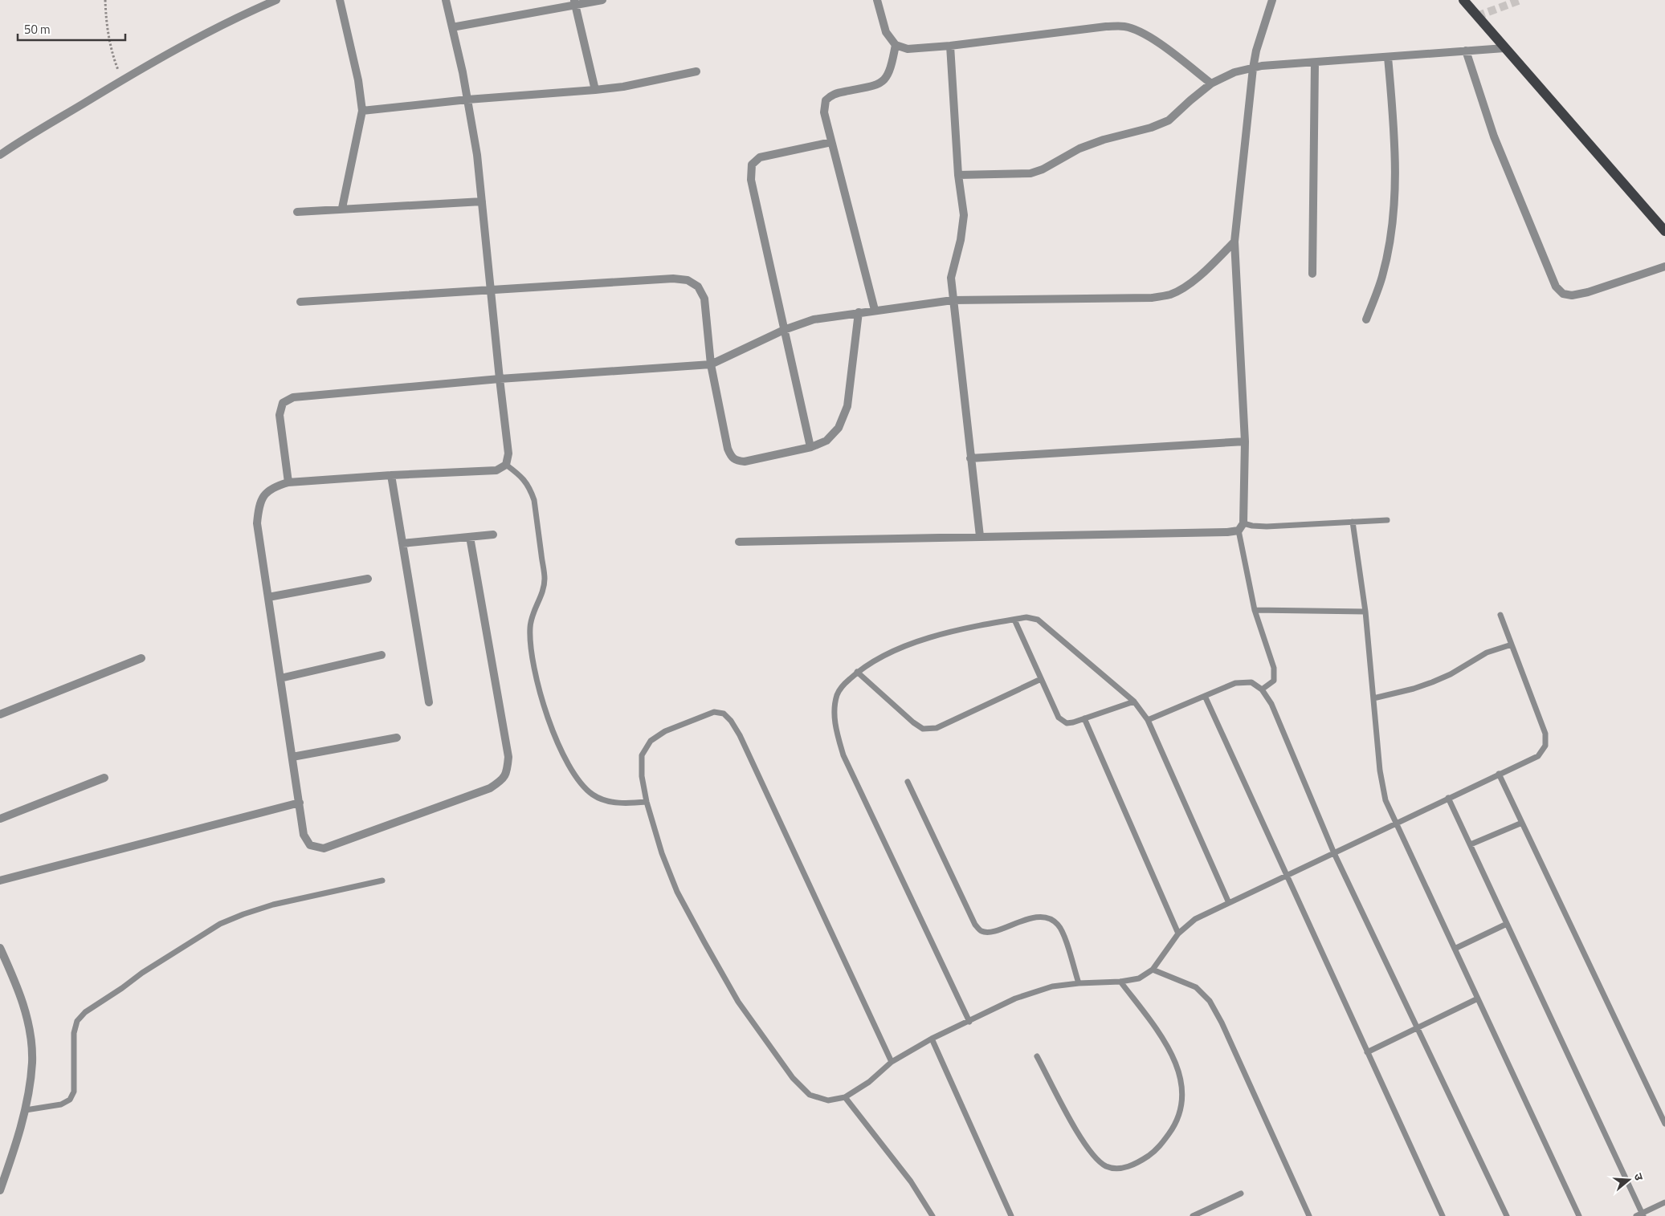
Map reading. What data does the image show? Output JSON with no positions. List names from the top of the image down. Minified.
{"scale_bar":"50 m","north":"right"}
